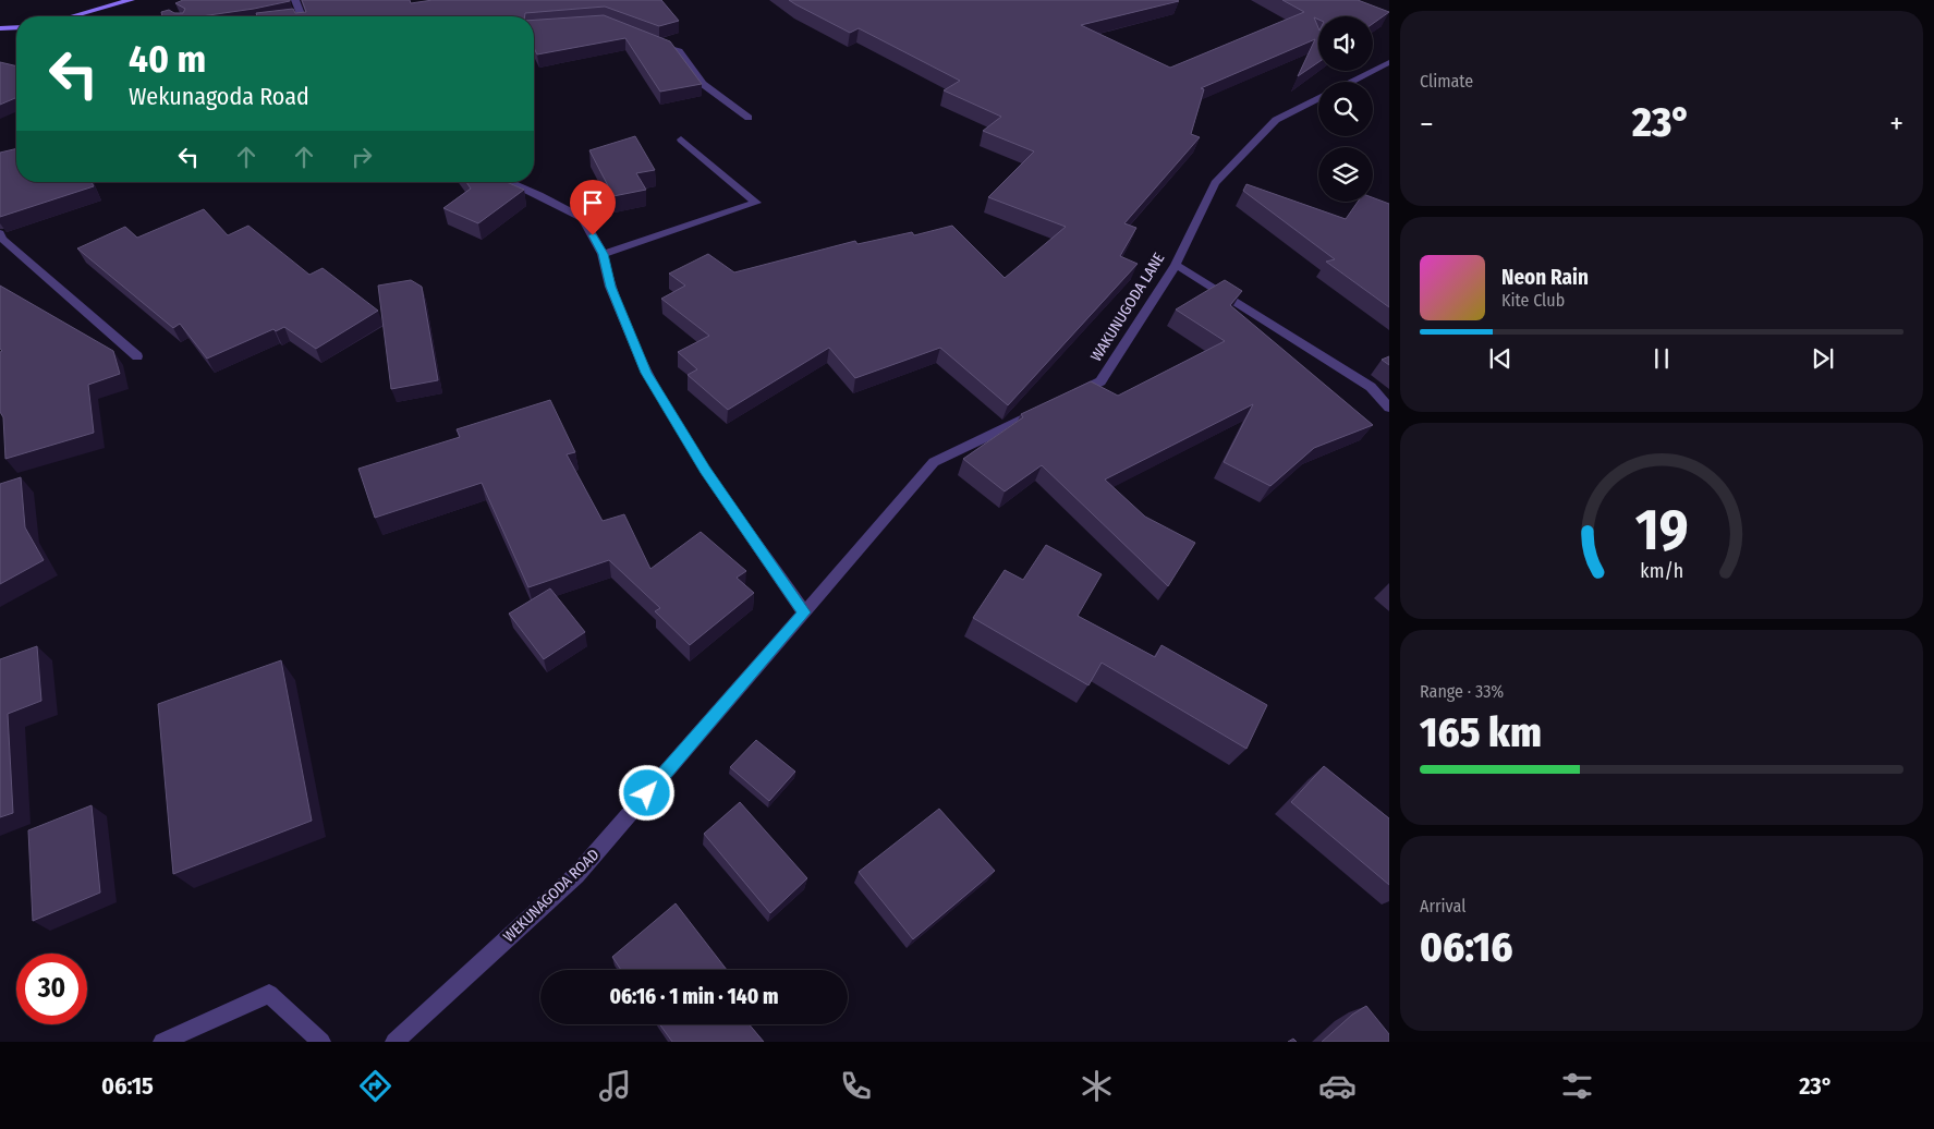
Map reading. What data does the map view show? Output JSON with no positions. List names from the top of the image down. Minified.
{"streets":{"street":["WAKUNUGODA LANE","WEKUNAGODA ROAD"]},"page":{"tile":["Climate",["Range · 33%","165 km"],["Arrival","06:16"]],"turn":["40 m","Wekunagoda Road"],"heat":["−","23°","+"],"song":["Neon Rain","Kite Club"],"limit":"30","trip":"06:16 · 1 min · 140 m","tabs":["06:15","23°"],"gauge":["19","km/h"]}}
